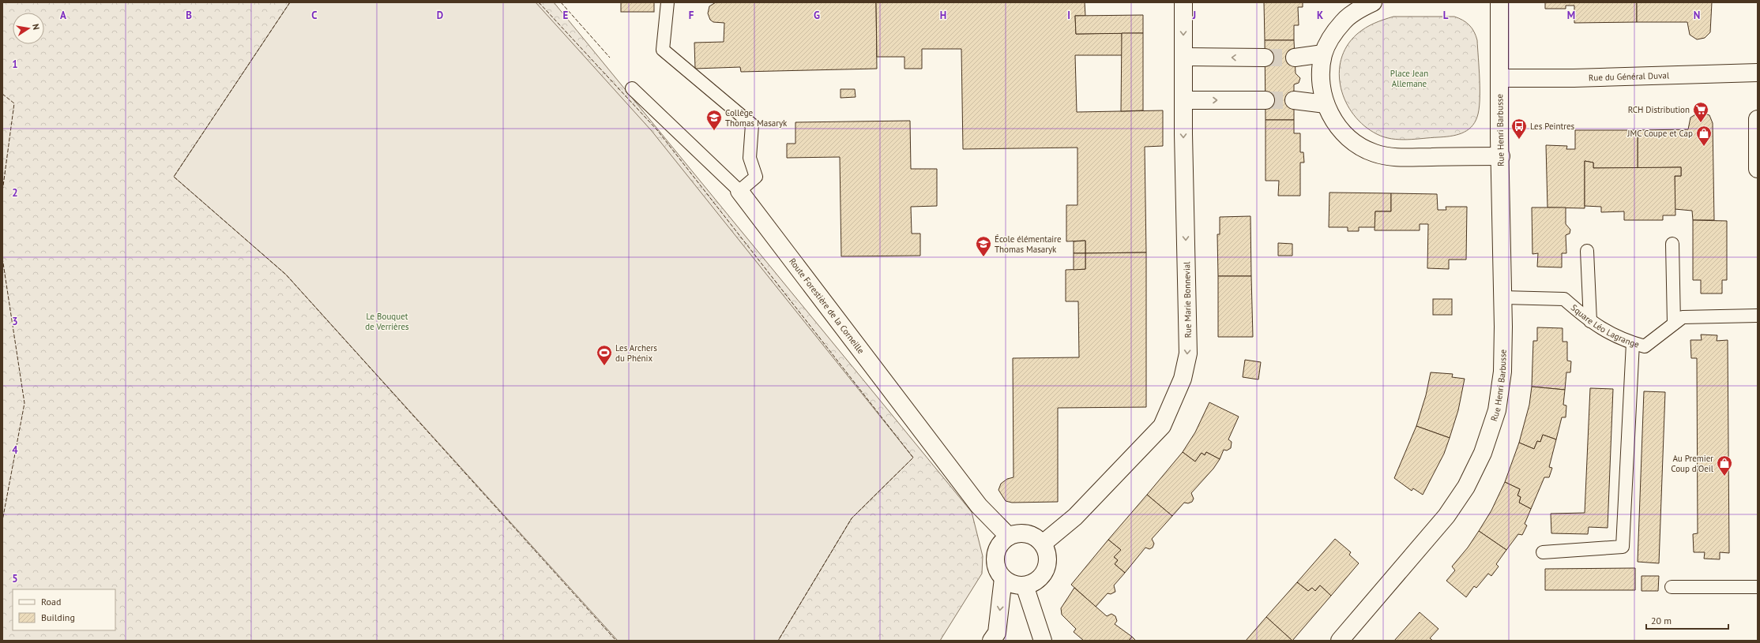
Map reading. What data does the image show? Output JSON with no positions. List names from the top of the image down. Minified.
{"streets":{"street":["Rue du Général Duval","Rue Henri Barbusse","Rue Marie Bonnevial","Route Forestière de la Corneille"],"lane":["Square Léo Lagrange"]},"crossings":[["Rue du Général Duval","Rue Henri Barbusse"],["Rue Henri Barbusse","Square Léo Lagrange"],["Rue Marie Bonnevial","Route Forestière de la Corneille"]],"one_way":["Rue Marie Bonnevial"],"parks":["Place Jean Allemane","Le Bouquet de Verrières"],"places":{"supermarket":["RCH Distribution"],"school or university":["Collège Thomas Masaryk","École élémentaire Thomas Masaryk"],"bus stop":["Les Peintres"],"shop":["JMC Coupe et Cap","Au Premier Coup d'Oeil"],"sports":["Les Archers du Phénix"]},"legend":["Road","Building"],"scale_bar":"20 m","north":"right","grid":{"columns":["A","B","C","D","E","F","G","H","I","J","K","L","M","N"],"rows":["1","2","3","4","5"]}}
